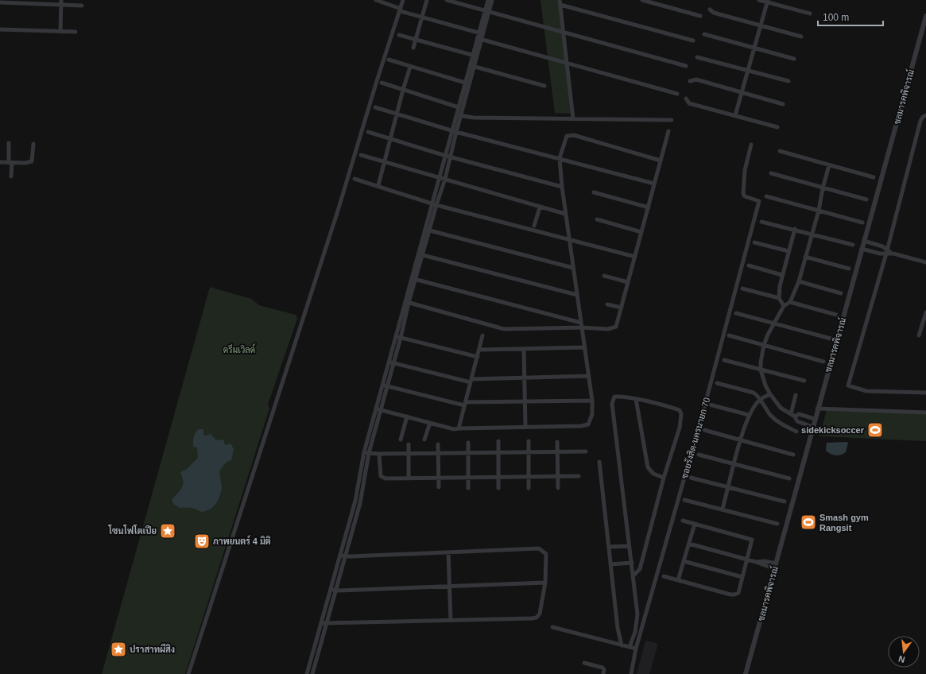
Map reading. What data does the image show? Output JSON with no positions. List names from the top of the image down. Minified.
{"streets":{"street":["ชลมารคพิจารณ์","ซอยรังสิต-นครนายก 70"]},"parks":["ดรีมเวิลด์"],"places":{"sports":["sidekicksoccer","Smash gym Rangsit"],"place":["โซนโฟโตเปีย","ปราสาทผีสิง"],"theatre":["ภาพยนตร์ 4 มิติ"]},"scale_bar":"100 m","north":"bottom"}
